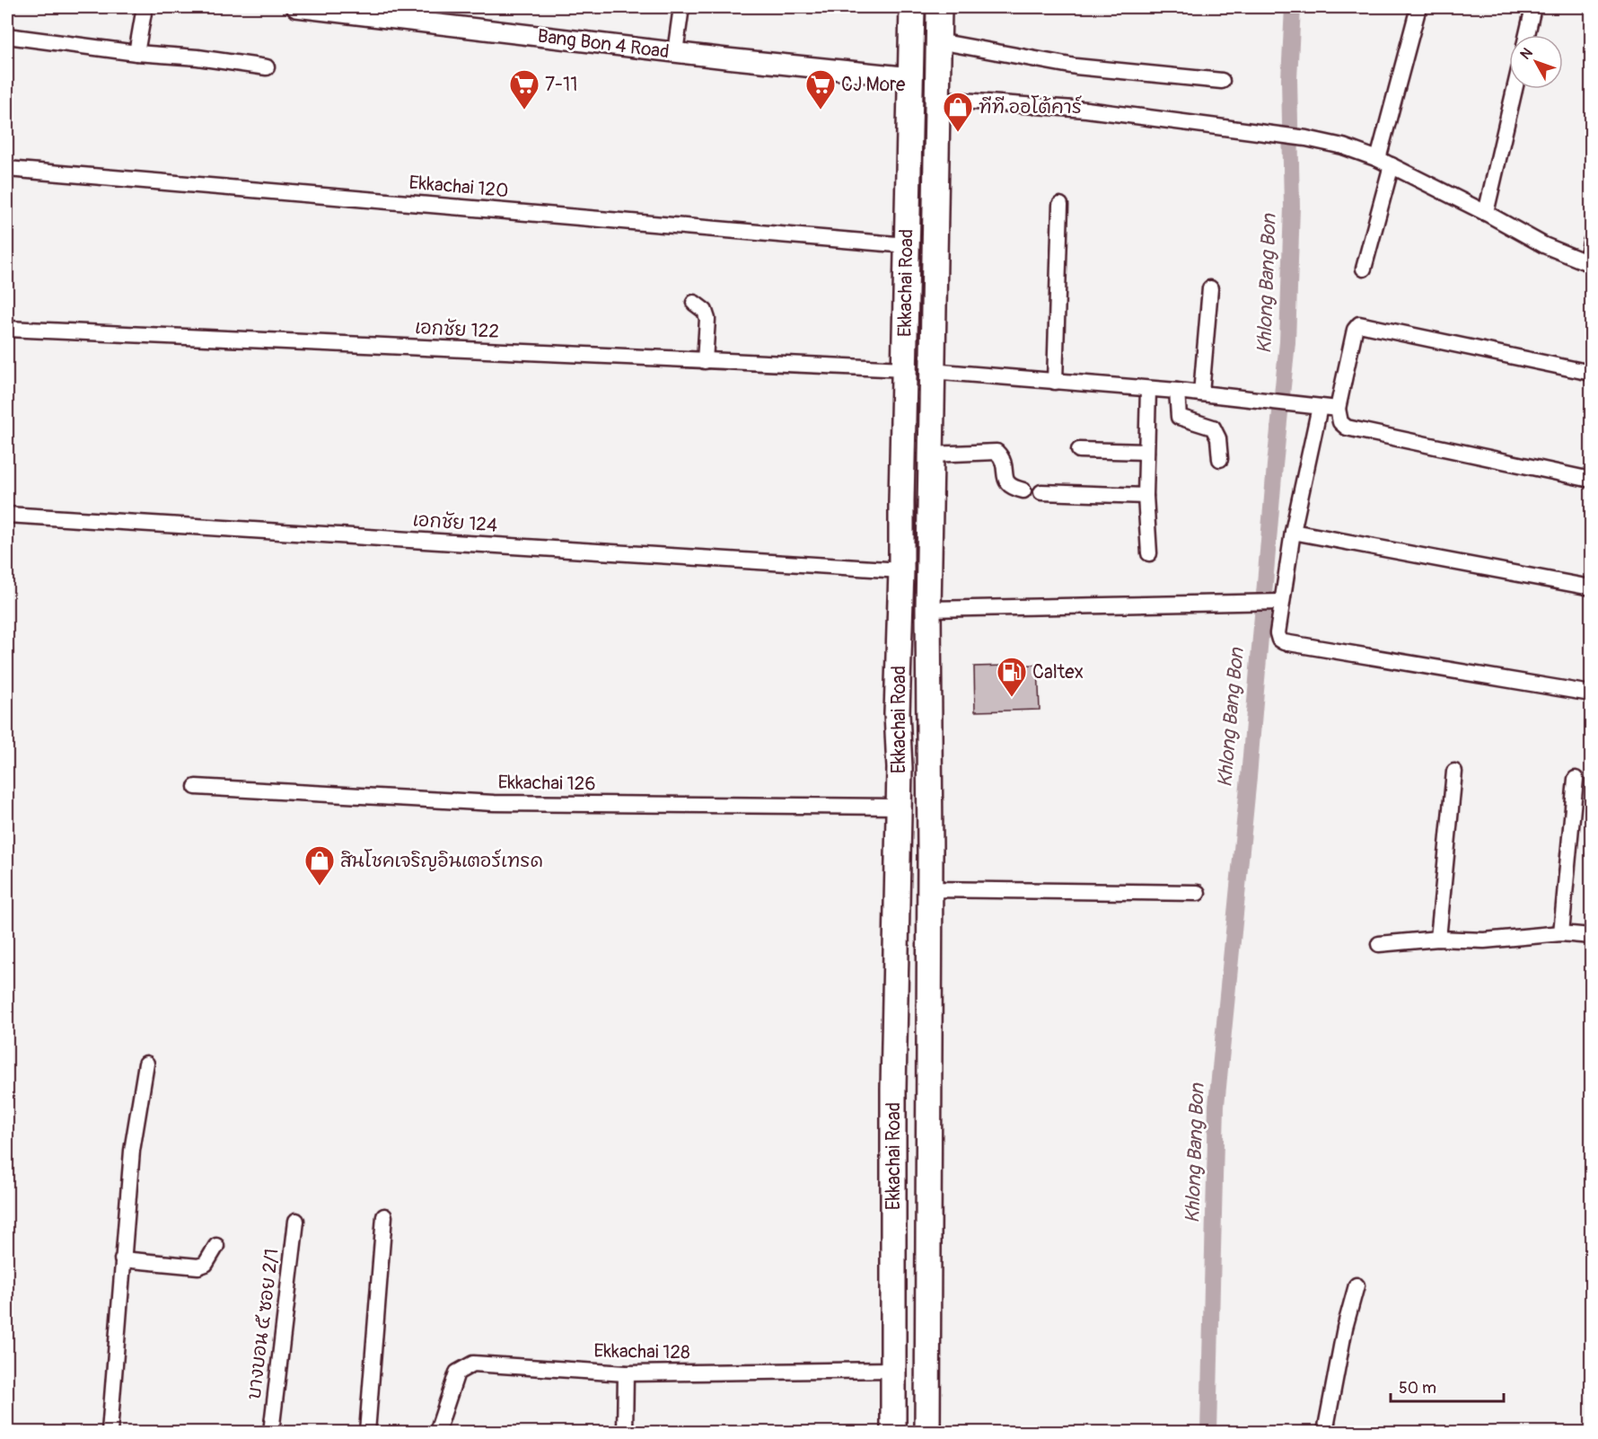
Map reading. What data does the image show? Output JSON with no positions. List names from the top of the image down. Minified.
{"streets":{"main road":["Ekkachai Road"],"street":["Bang Bon 4 Road","Ekkachai 120","เอกชัย 122","เอกชัย 124","Ekkachai 126","บางบอน ๕ ซอย 2/1","Ekkachai 128"]},"crossings":[["Bang Bon 4 Road","Ekkachai Road"],["Ekkachai 120","Ekkachai Road"],["Ekkachai Road","เอกชัย 122"],["Ekkachai Road","เอกชัย 124"],["Ekkachai Road","Ekkachai 126"],["Ekkachai Road","Ekkachai 128"]],"water":["Khlong Bang Bon"],"places":{"supermarket":["7-11","CJ More"],"shop":["ทีที ออโต้คาร์","สินโชคเจริญอินเตอร์เทรด"],"fuel station":["Caltex"]},"scale_bar":"50 m","north":"top left"}
